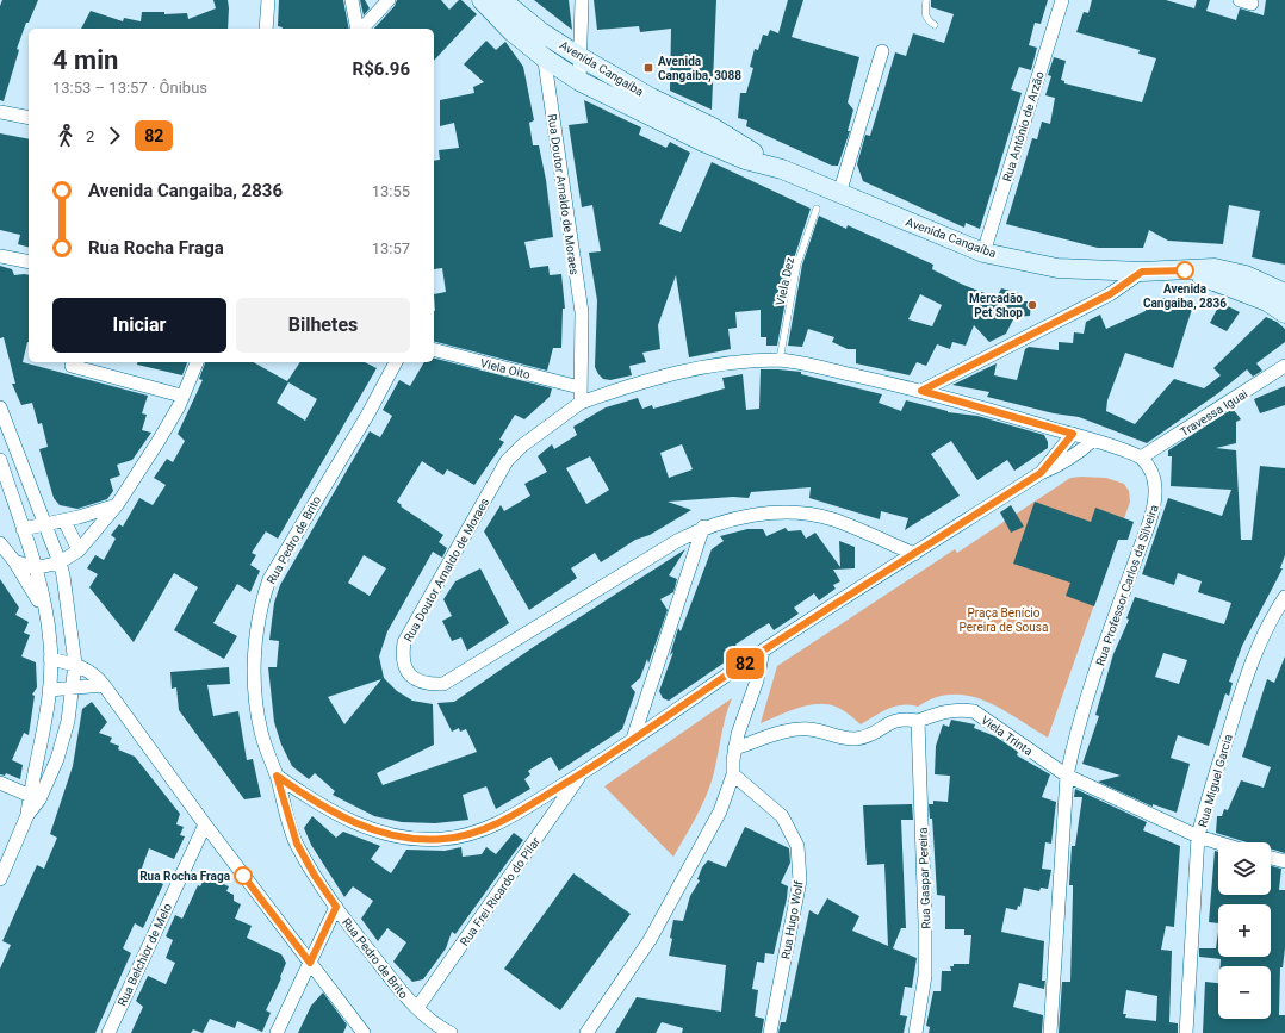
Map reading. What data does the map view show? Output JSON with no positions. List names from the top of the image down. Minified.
{"streets":{"main road":["Avenida Cangaíba"],"street":["Rua Antônio de Arzão","Rua Doutor Arnaldo de Moraes","Viela Oito","Travessa Iguai","Rua Pedro de Brito","Rua Professor Carlos da Silveira","Viela Trinta","Rua Miguel Garcia","Rua Gaspar Pereira","Rua Frei Ricardo do Pilar","Rua Hugo Wolf","Rua Belchior de Melo"],"lane":["Viela Dez"]},"crossings":[["Avenida Cangaíba","Rua Antônio de Arzão"],["Avenida Cangaíba","Rua Doutor Arnaldo de Moraes"],["Rua Doutor Arnaldo de Moraes","Viela Oito"],["Travessa Iguai","Rua Professor Carlos da Silveira"],["Rua Pedro de Brito","Rua Frei Ricardo do Pilar"],["Rua Professor Carlos da Silveira","Viela Trinta"],["Viela Trinta","Rua Miguel Garcia"],["Viela Trinta","Rua Gaspar Pereira"]],"parks":["Praça Benício Pereira de Sousa"],"places":{"transit":["Avenida Cangaiba, 3088"],"other":["Avenida Cangaiba, 2836","Mercadão Pet Shop","Rua Rocha Fraga"]},"lines":["bus line 82"],"page":{"on_map":"82","heading":["4 min","13:53 – 13:57 · Ônibus","R$6.96"],"legs":["2","82"],"list":[{"name":"Avenida Cangaiba, 2836","value":"13:55"},{"name":"Rua Rocha Fraga","value":"13:57"}],"buttons":["Iniciar","Bilhetes"],"map_buttons":["+","−"]}}
